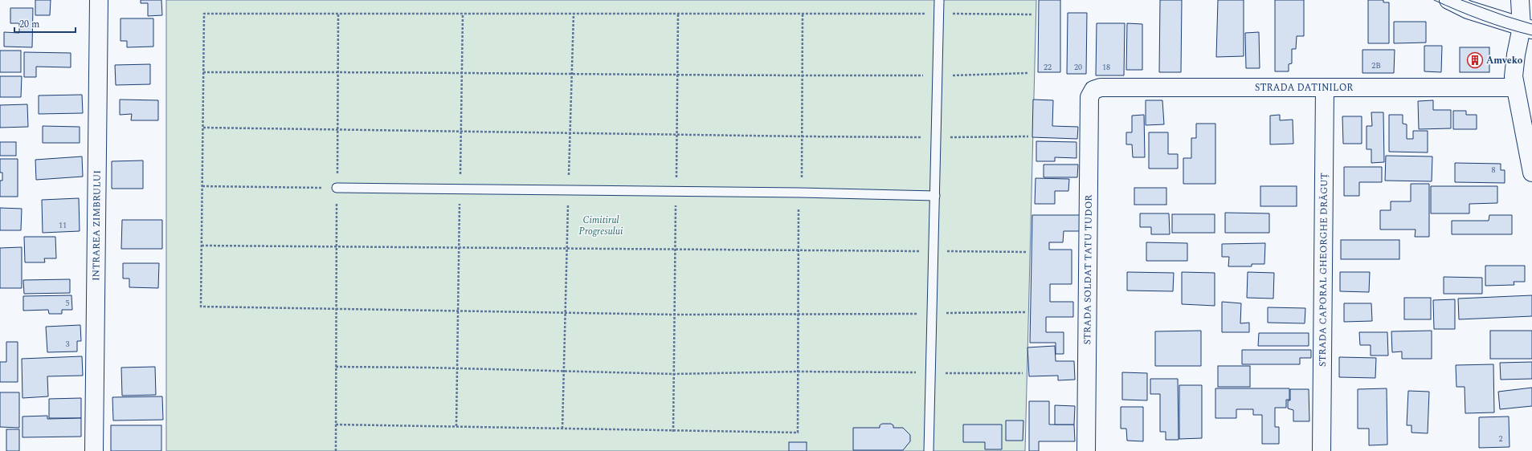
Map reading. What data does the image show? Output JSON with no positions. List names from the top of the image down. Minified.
{"streets":{"street":["STRADA DATINILOR","INTRAREA ZIMBRULUI","STRADA SOLDAT TATU TUDOR","STRADA CAPORAL GHEORGHE DRĂGUȚ"]},"crossings":[["STRADA DATINILOR","STRADA SOLDAT TATU TUDOR"],["STRADA DATINILOR","STRADA CAPORAL GHEORGHE DRĂGUȚ"]],"parks":["Cimitirul Progresului"],"places":{"building":["Amveko"]},"house_numbers":["2B","22","20","18","8","11","5","3","2"],"scale_bar":"20 m"}
